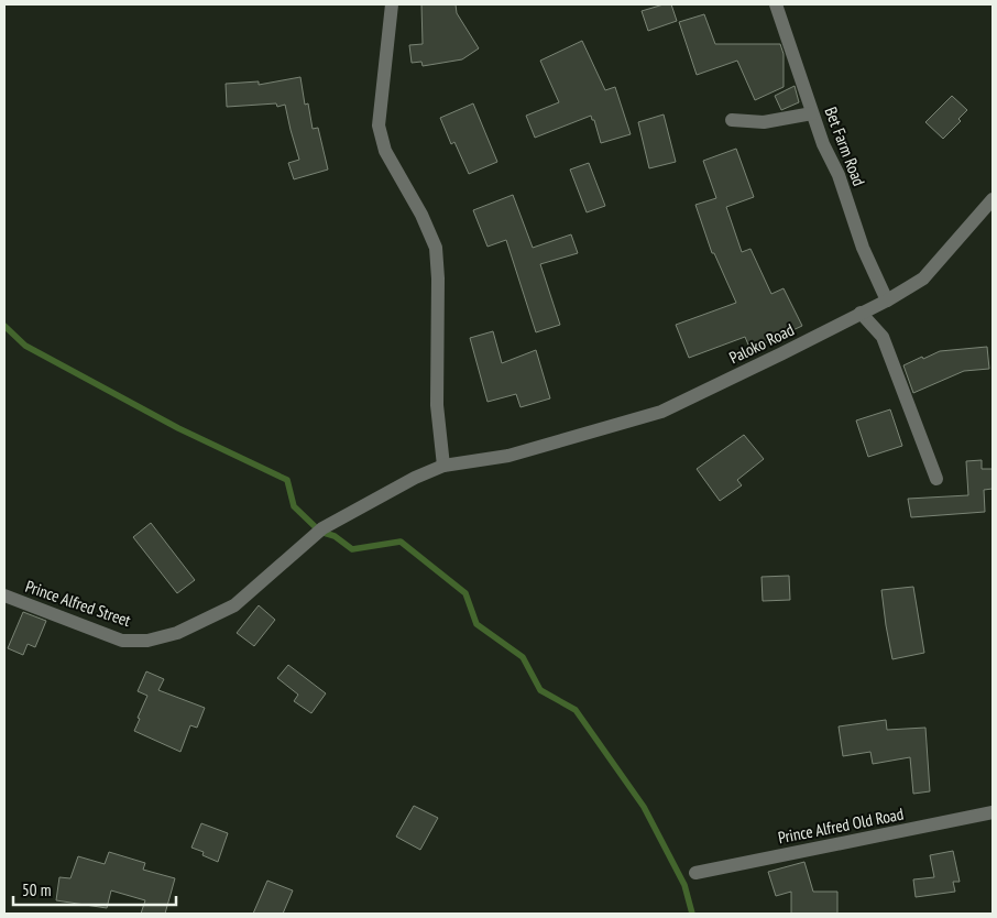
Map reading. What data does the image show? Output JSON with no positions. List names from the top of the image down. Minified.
{"streets":{"street":["Bet Farm Road","Paloko Road","Prince Alfred Street","Prince Alfred Old Road"]},"crossings":[["Bet Farm Road","Paloko Road"],["Paloko Road","Prince Alfred Street"]],"scale_bar":"50 m"}
